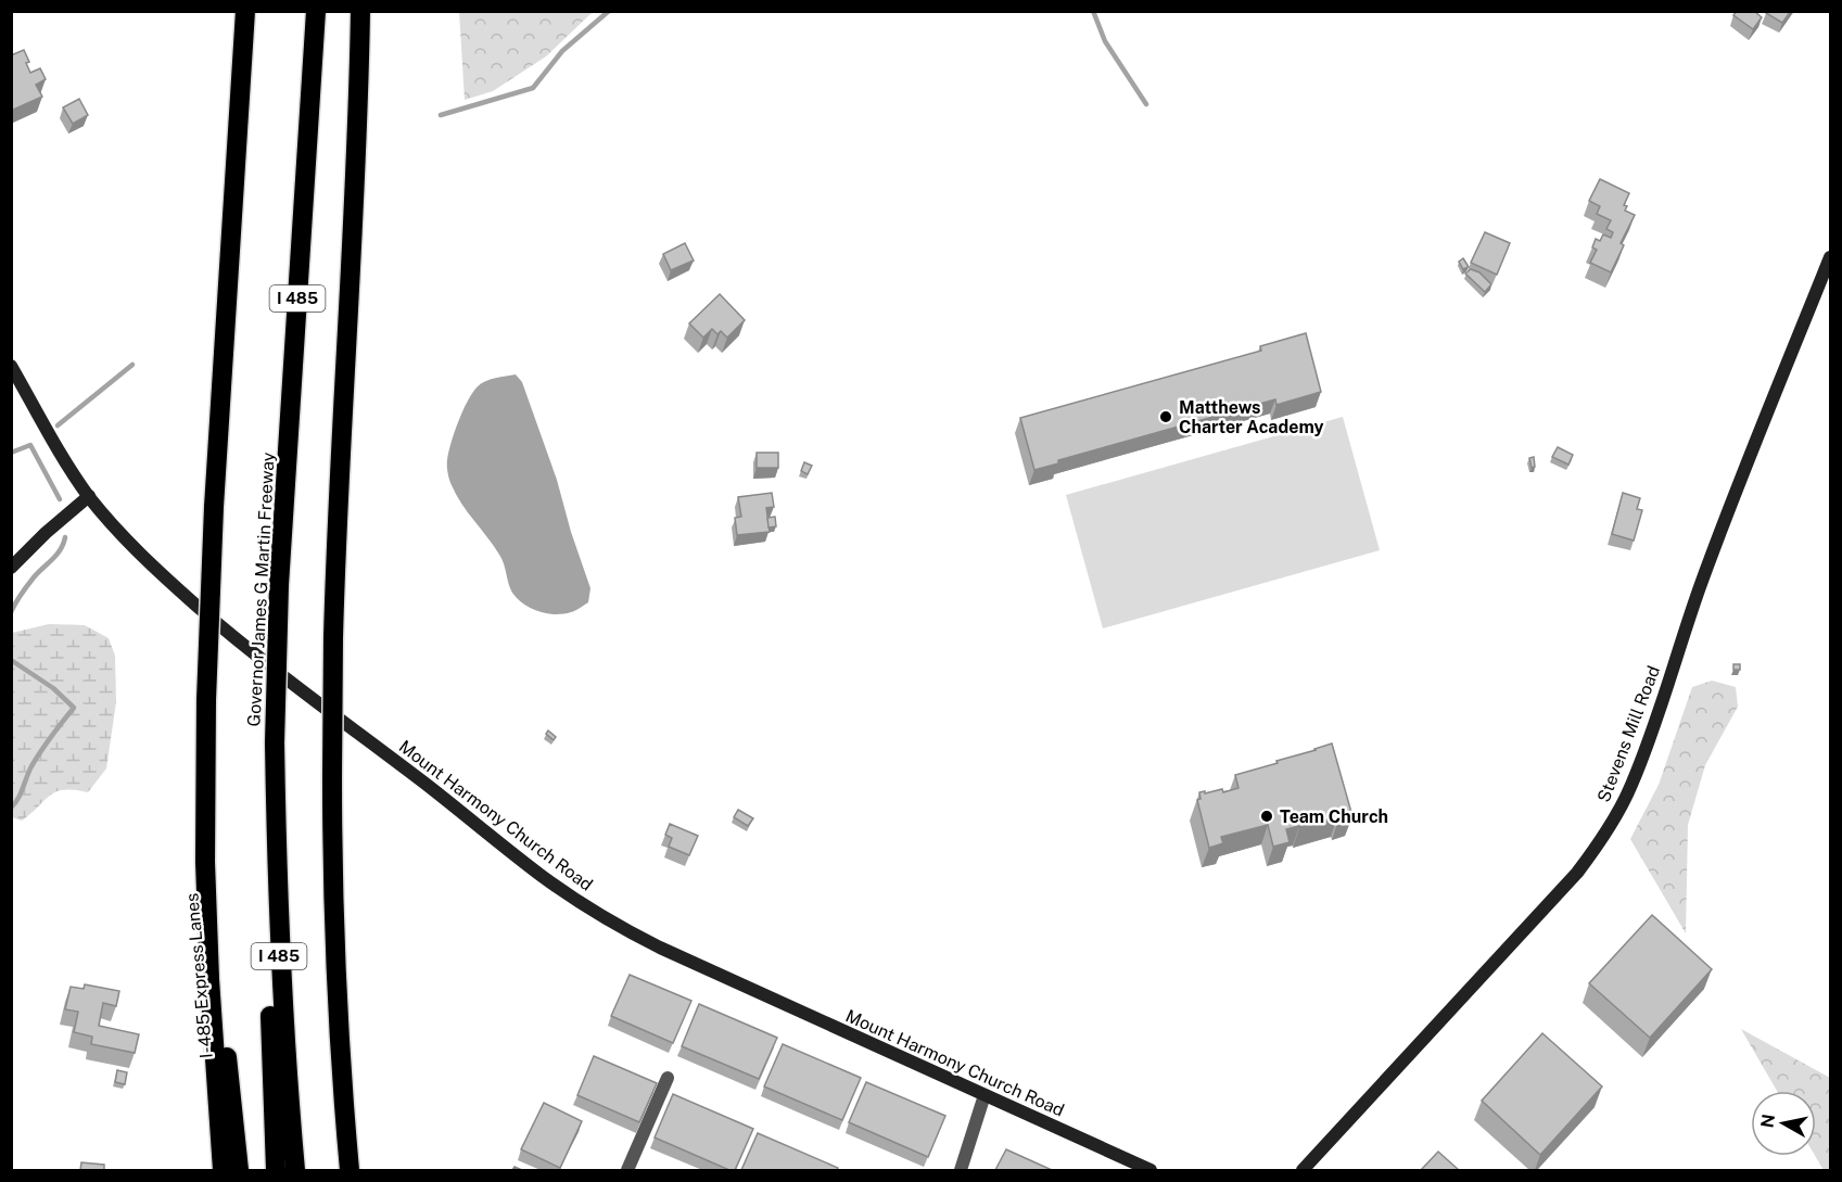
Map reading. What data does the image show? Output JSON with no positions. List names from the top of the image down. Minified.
{"streets":{"highway":["I 485","Governor James G Martin Freeway","I-485 Express Lanes"],"street":["Stevens Mill Road","Mount Harmony Church Road"]},"crossings":[["I 485","Governor James G Martin Freeway"]],"places":["Matthews Charter Academy","Team Church"],"north":"left"}
